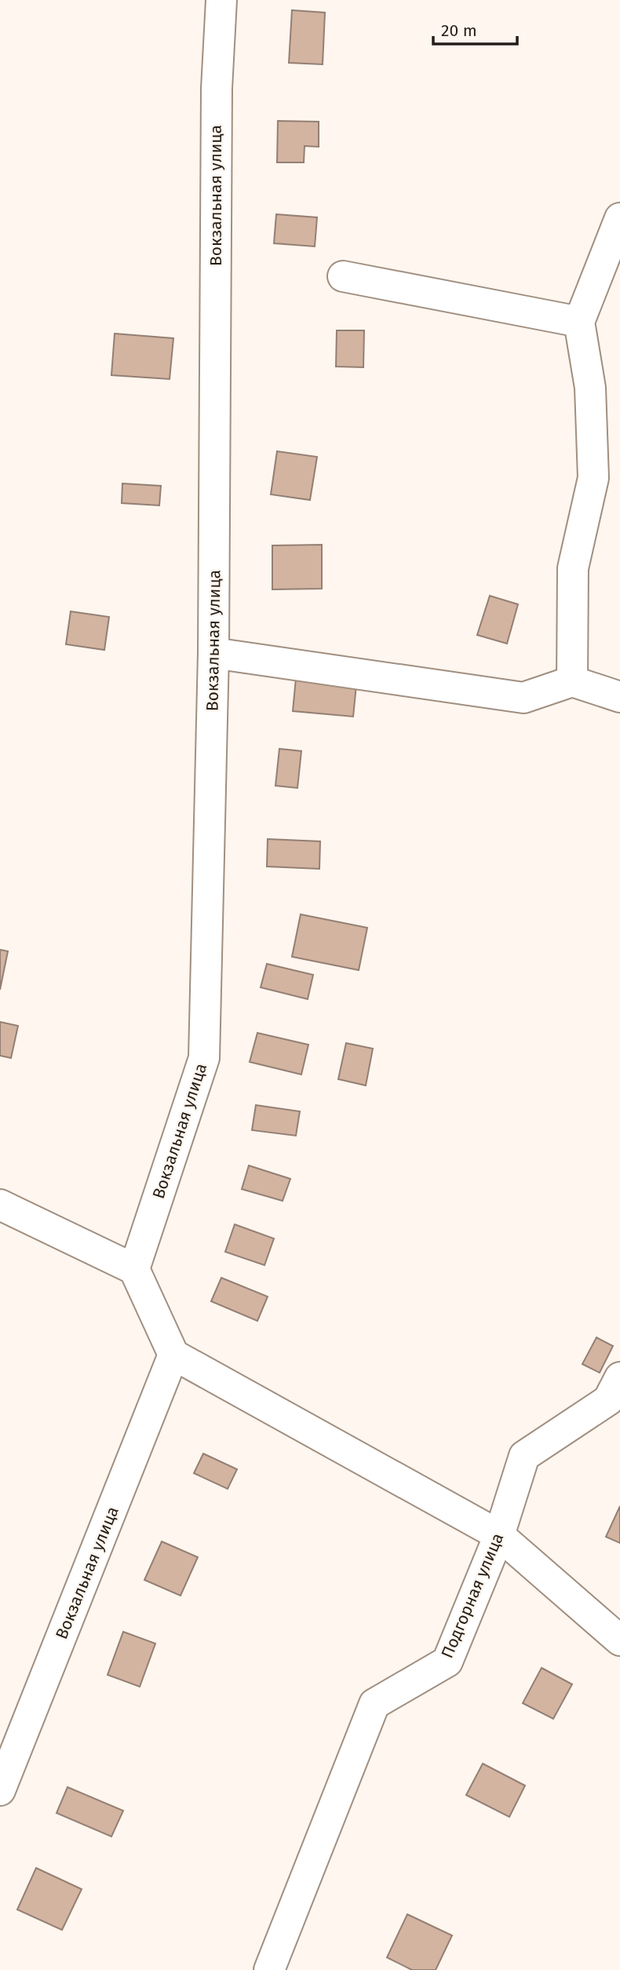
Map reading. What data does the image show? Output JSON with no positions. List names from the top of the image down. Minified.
{"streets":{"street":["Вокзальная улица","Подгорная улица"]},"scale_bar":"20 m"}
